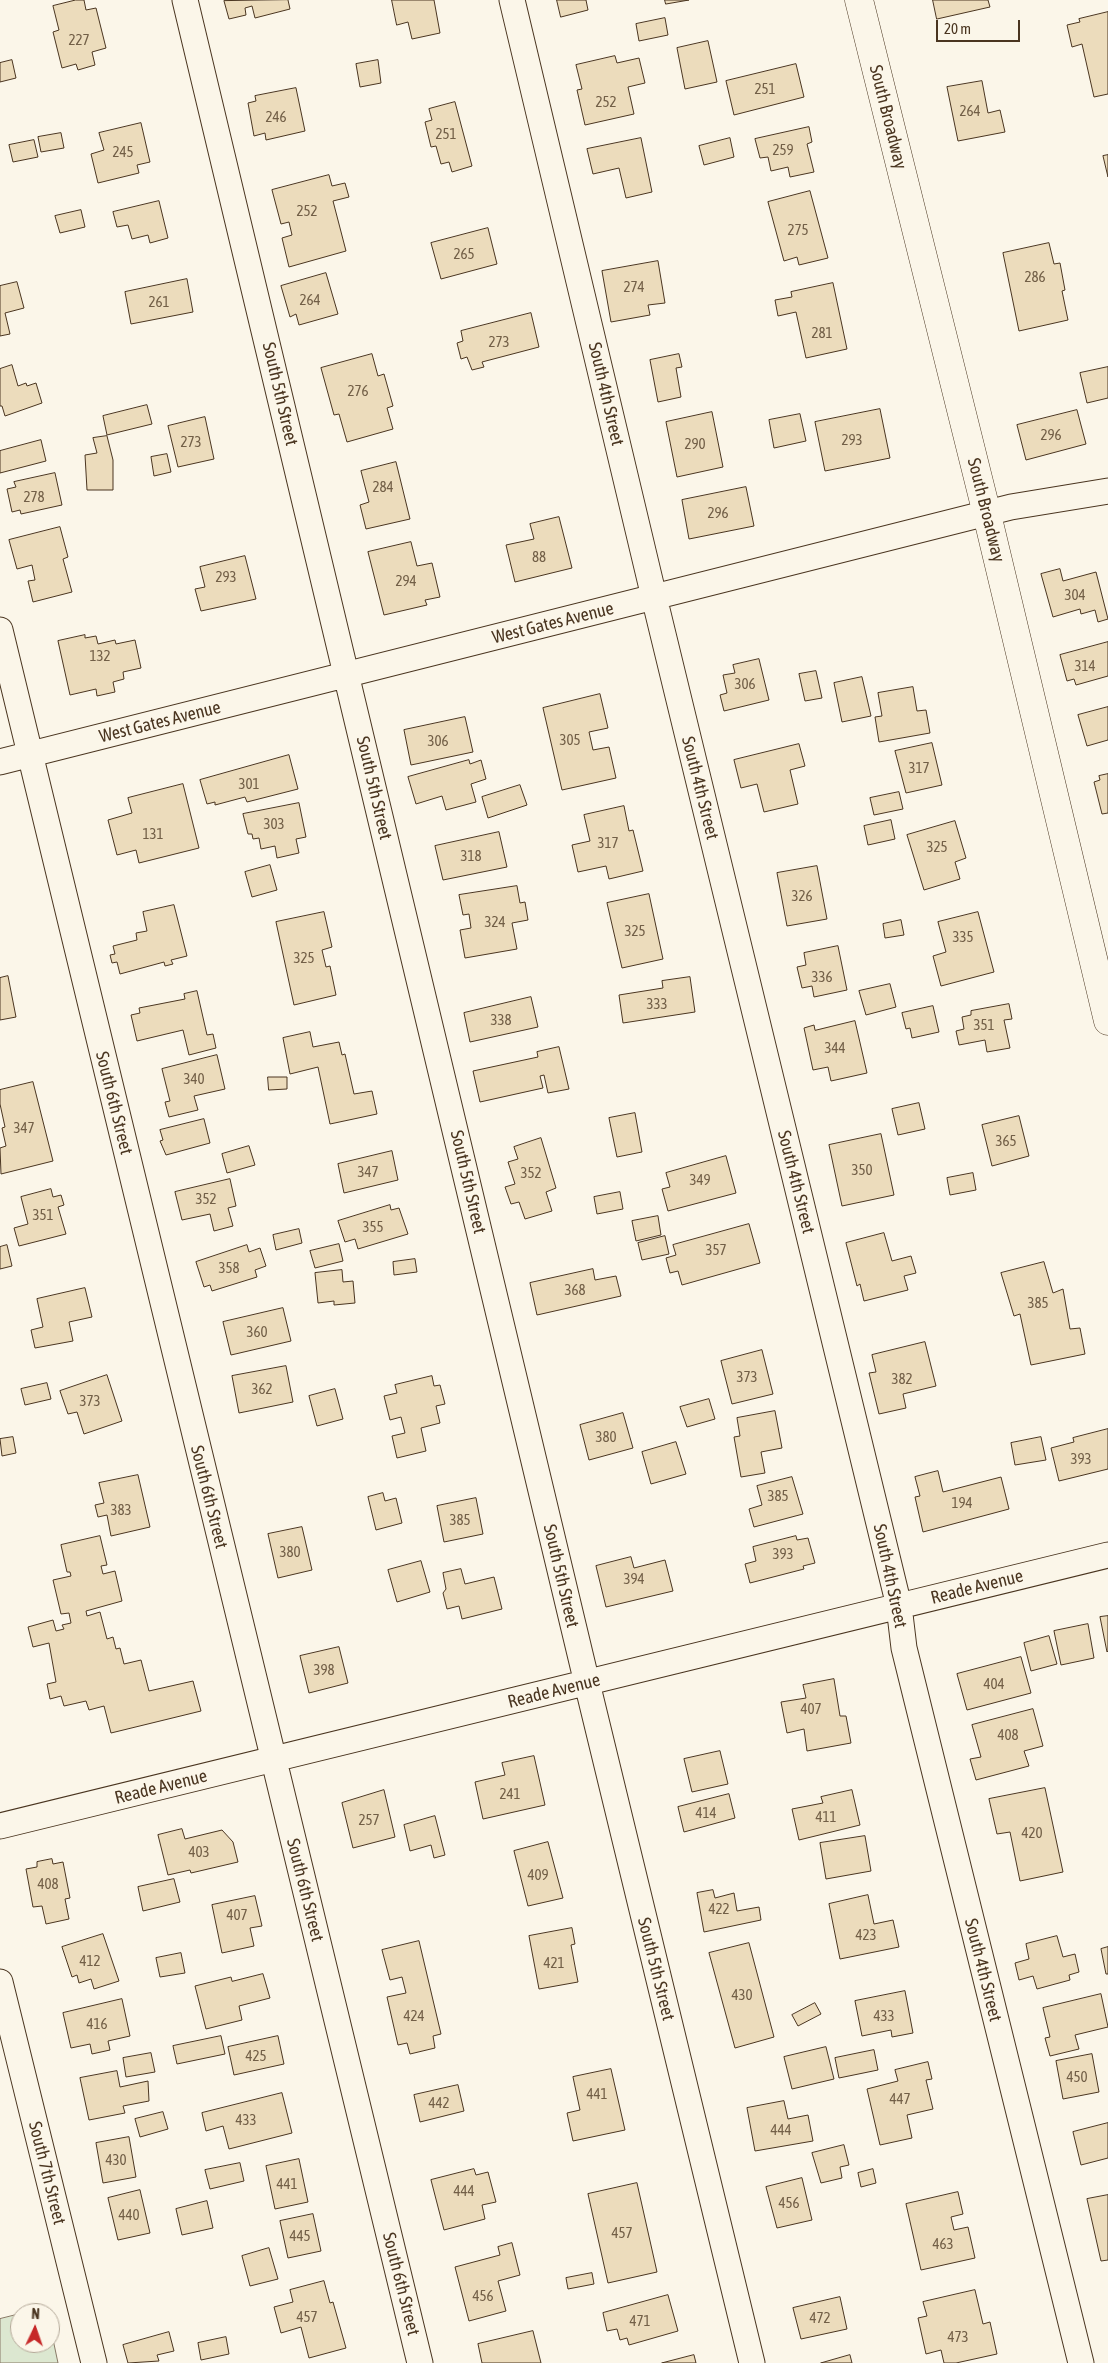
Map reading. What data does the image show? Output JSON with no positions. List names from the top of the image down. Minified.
{"streets":{"street":["South Broadway","South 5th Street","South 4th Street","West Gates Avenue","South 6th Street","Reade Avenue","South 7th Street"]},"crossings":[["South Broadway","West Gates Avenue"],["South 5th Street","West Gates Avenue"],["South 5th Street","Reade Avenue"],["South 4th Street","West Gates Avenue"],["South 4th Street","Reade Avenue"],["West Gates Avenue","South 6th Street"],["South 6th Street","Reade Avenue"]],"house_numbers":["227","251","252","264","246","251","259","245","252","275","265","286","274","264","261","281","273","276","296","293","273","290","284","278","296","88","293","294","304","132","314","306","305","306","317","301","303","131","317","325","318","326","324","325","335","325","336","333","338","351","344","340","347","365","350","347","352","349","352","351","355","357","358","368","385","360","373","382","362","373","380","393","385","194","383","385","380","393","394","398","404","407","408","241","414","411","257","420","403","409","408","422","407","423","412","421","430","424","433","416","425","450","441","447","442","433","444","430","441","444","456","440","457","445","463","456","457","472","471","473"],"scale_bar":"20 m","north":"top"}
